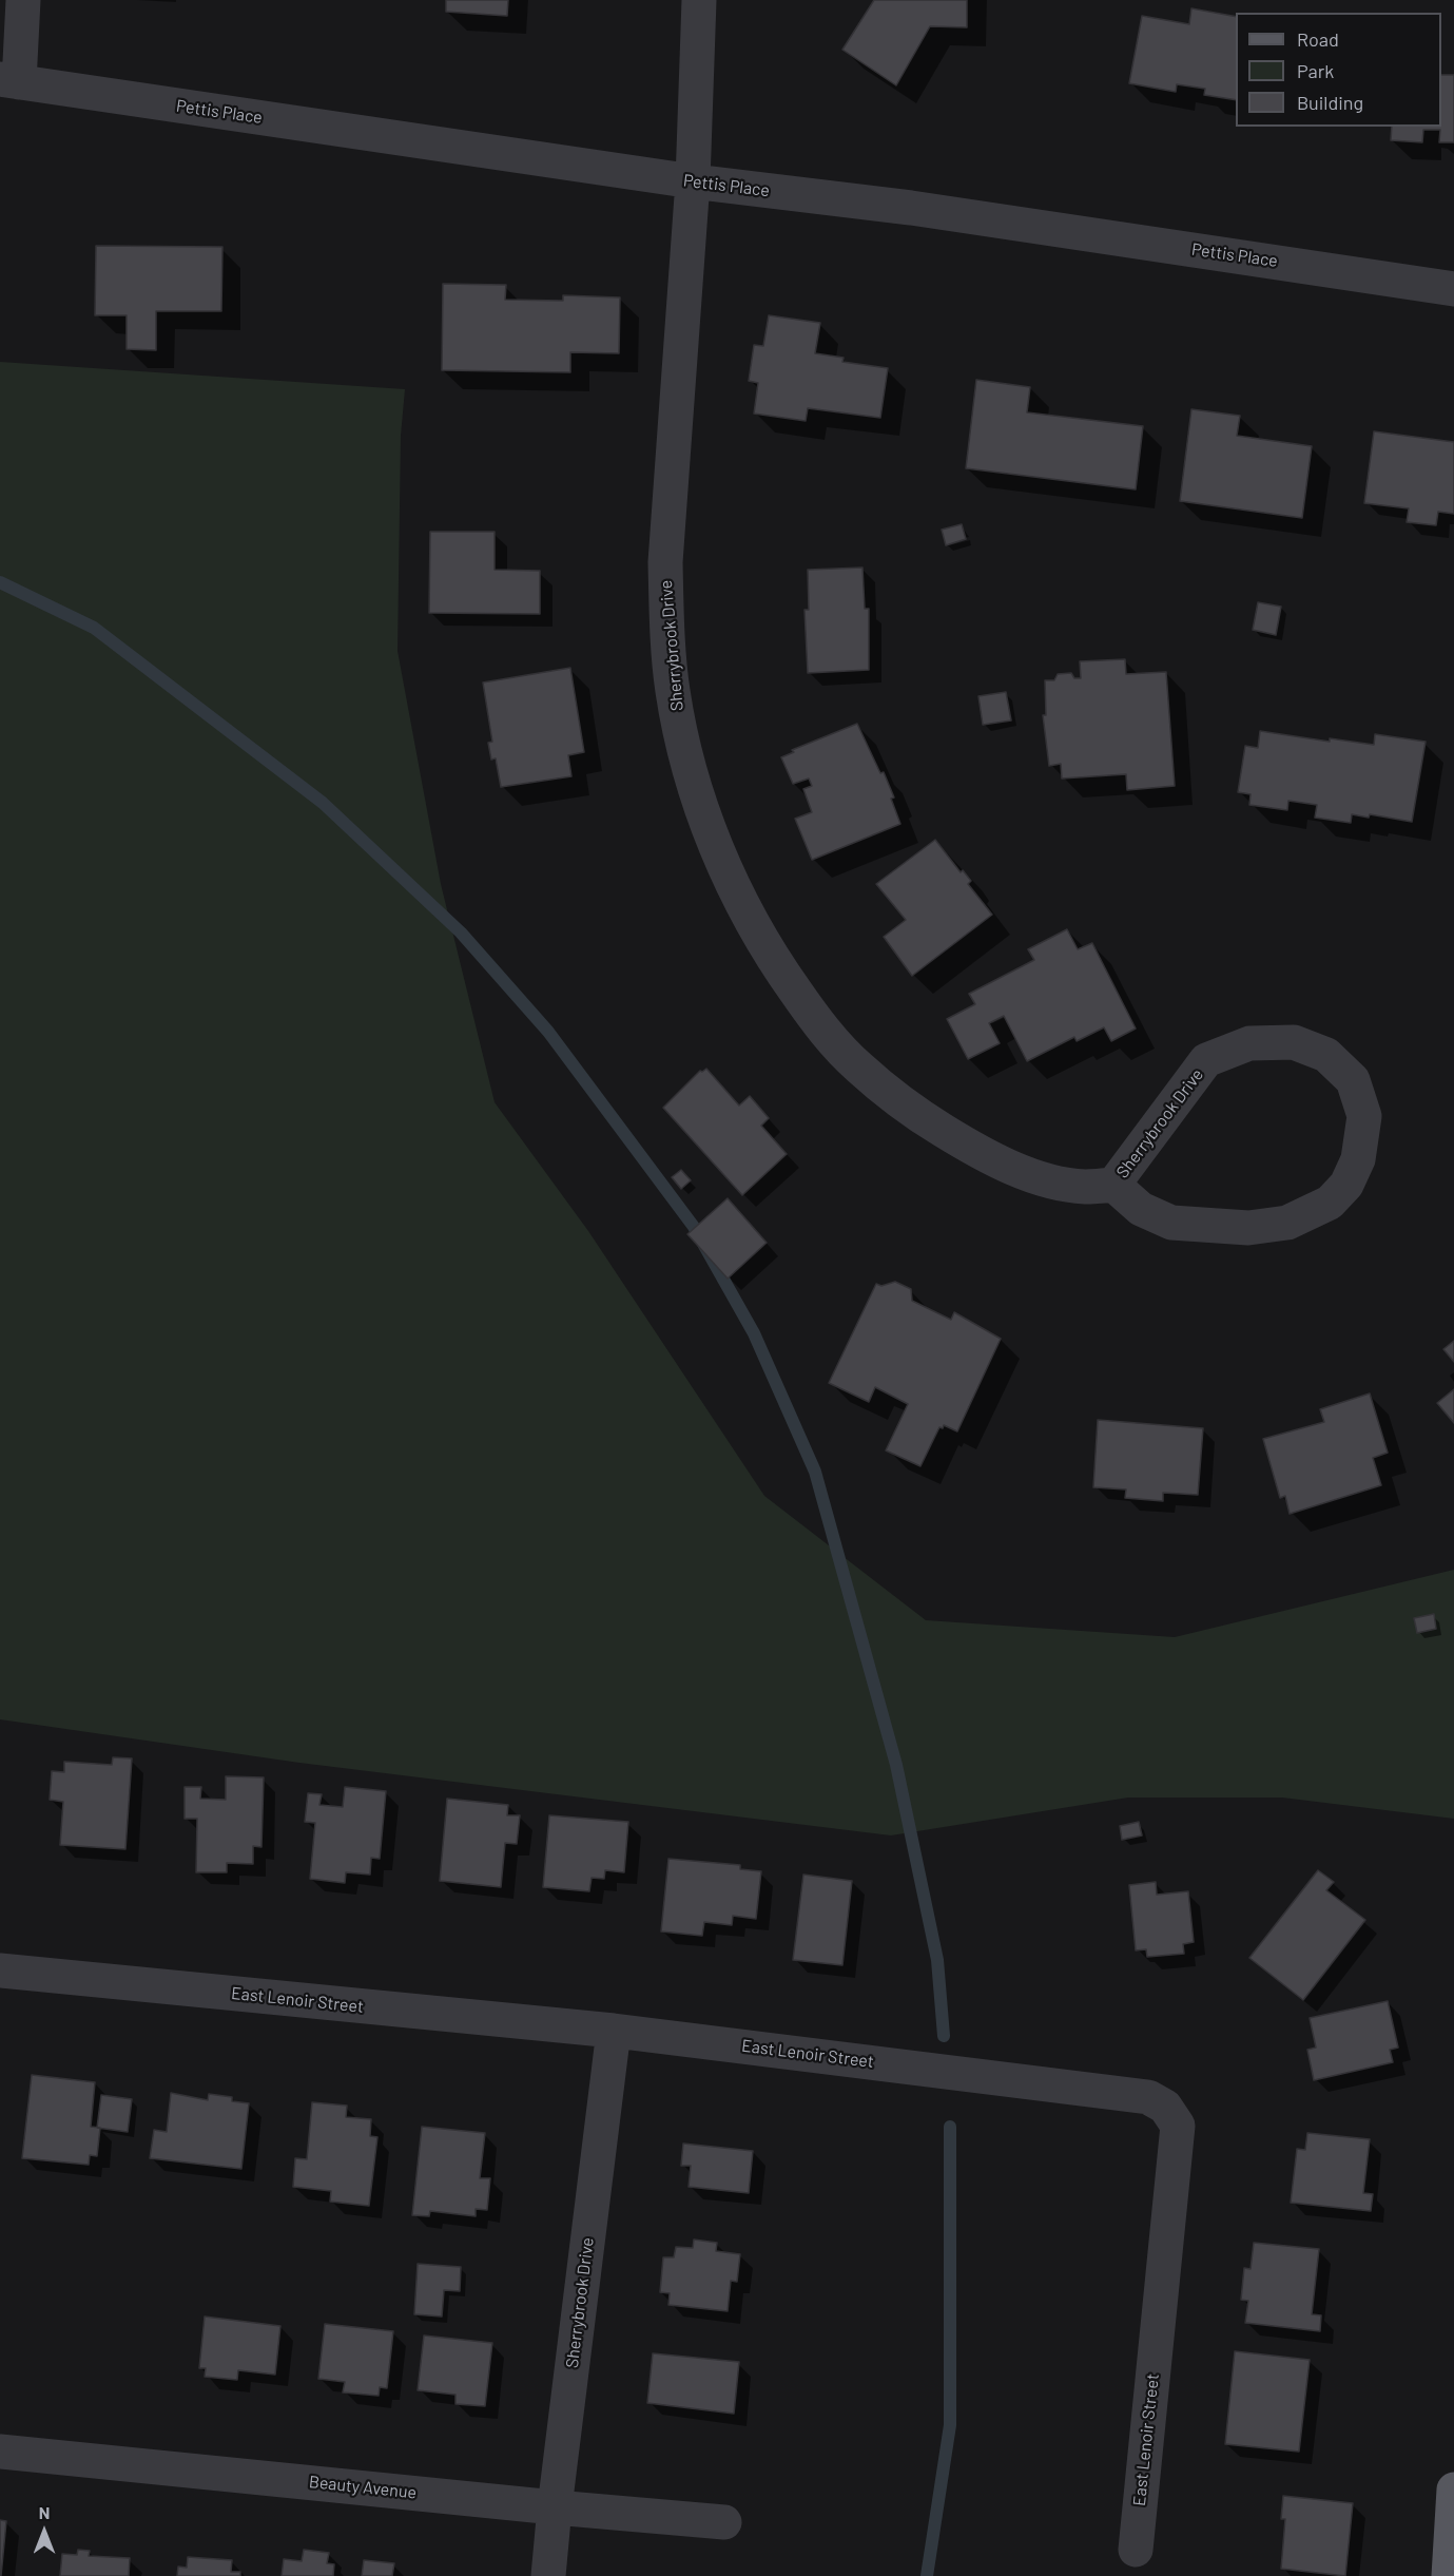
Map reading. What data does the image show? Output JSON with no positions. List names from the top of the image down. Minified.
{"streets":{"street":["Pettis Place","Sherrybrook Drive","East Lenoir Street","Beauty Avenue"]},"crossings":[["Pettis Place","Sherrybrook Drive"],["Sherrybrook Drive","East Lenoir Street"],["Sherrybrook Drive","Beauty Avenue"]],"legend":["Road","Park","Building"],"north":"top"}
